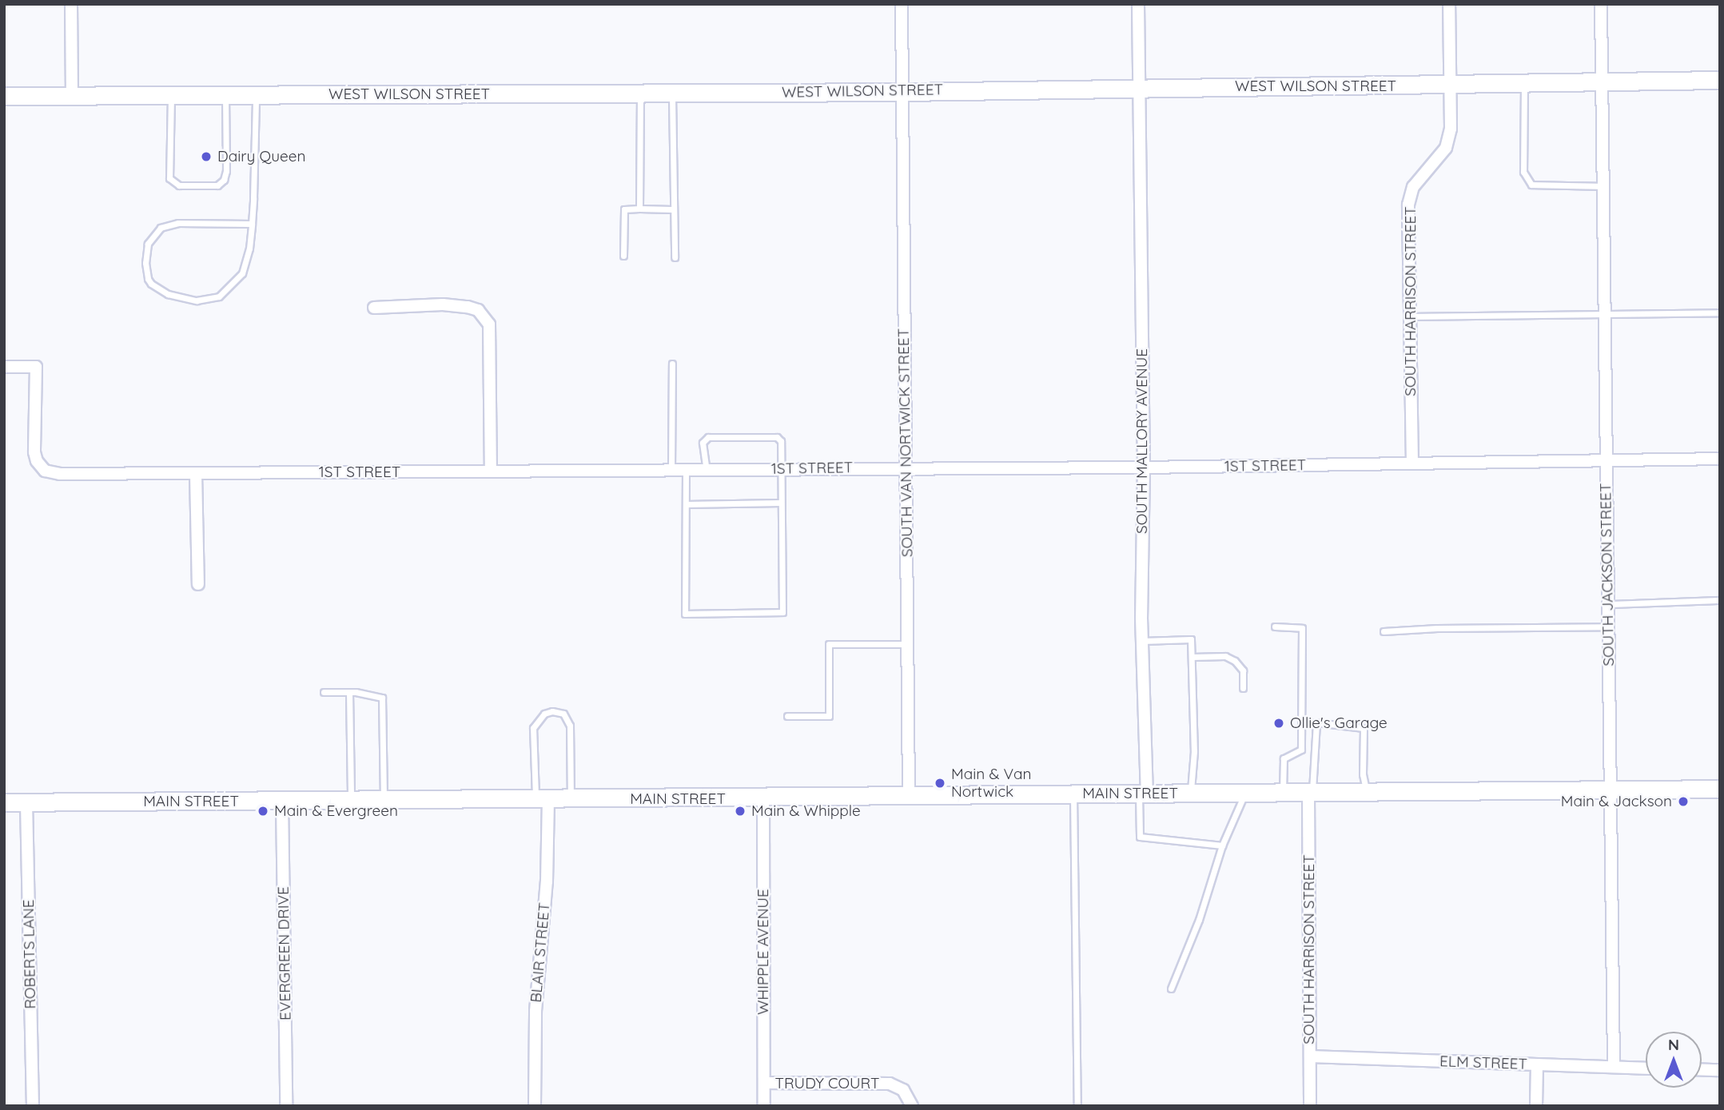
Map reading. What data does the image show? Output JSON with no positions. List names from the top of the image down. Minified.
{"streets":{"main road":["WEST WILSON STREET","MAIN STREET"],"street":["SOUTH HARRISON STREET","SOUTH MALLORY AVENUE","SOUTH VAN NORTWICK STREET","1ST STREET","SOUTH JACKSON STREET","WHIPPLE AVENUE","BLAIR STREET","EVERGREEN DRIVE","ROBERTS LANE","ELM STREET","TRUDY COURT"]},"crossings":[["WEST WILSON STREET","SOUTH HARRISON STREET"],["WEST WILSON STREET","SOUTH MALLORY AVENUE"],["WEST WILSON STREET","SOUTH VAN NORTWICK STREET"],["WEST WILSON STREET","SOUTH JACKSON STREET"],["SOUTH HARRISON STREET","1ST STREET"],["SOUTH HARRISON STREET","MAIN STREET"],["SOUTH HARRISON STREET","ELM STREET"],["SOUTH MALLORY AVENUE","1ST STREET"],["SOUTH MALLORY AVENUE","MAIN STREET"],["SOUTH VAN NORTWICK STREET","1ST STREET"],["SOUTH VAN NORTWICK STREET","MAIN STREET"],["1ST STREET","SOUTH JACKSON STREET"],["SOUTH JACKSON STREET","MAIN STREET"],["SOUTH JACKSON STREET","ELM STREET"],["MAIN STREET","WHIPPLE AVENUE"],["MAIN STREET","BLAIR STREET"],["MAIN STREET","EVERGREEN DRIVE"],["MAIN STREET","ROBERTS LANE"],["WHIPPLE AVENUE","TRUDY COURT"]],"places":["Dairy Queen","Ollie's Garage","Main & Van Nortwick","Main & Jackson","Main & Evergreen","Main & Whipple"],"north":"top"}
